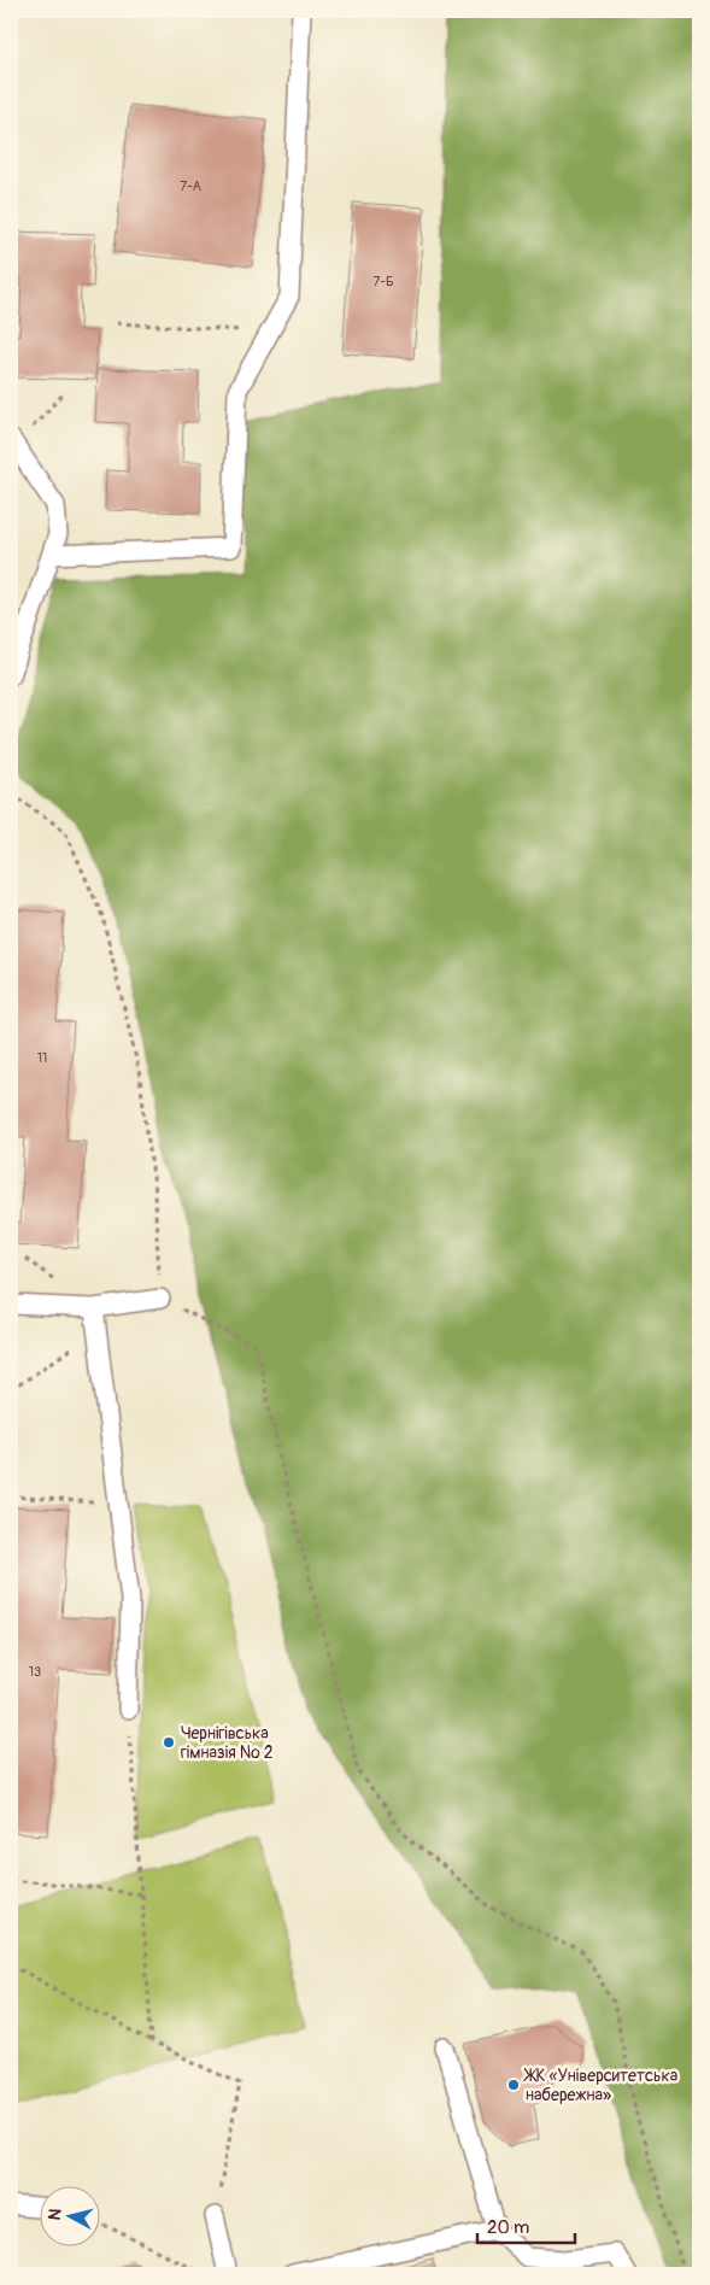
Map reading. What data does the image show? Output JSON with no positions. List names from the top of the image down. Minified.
{"places":["Чернігівська гімназія № 2","ЖК «Університетська набережна»"],"house_numbers":["7-А","7-Б","11","13"],"scale_bar":"20 m","north":"left"}
